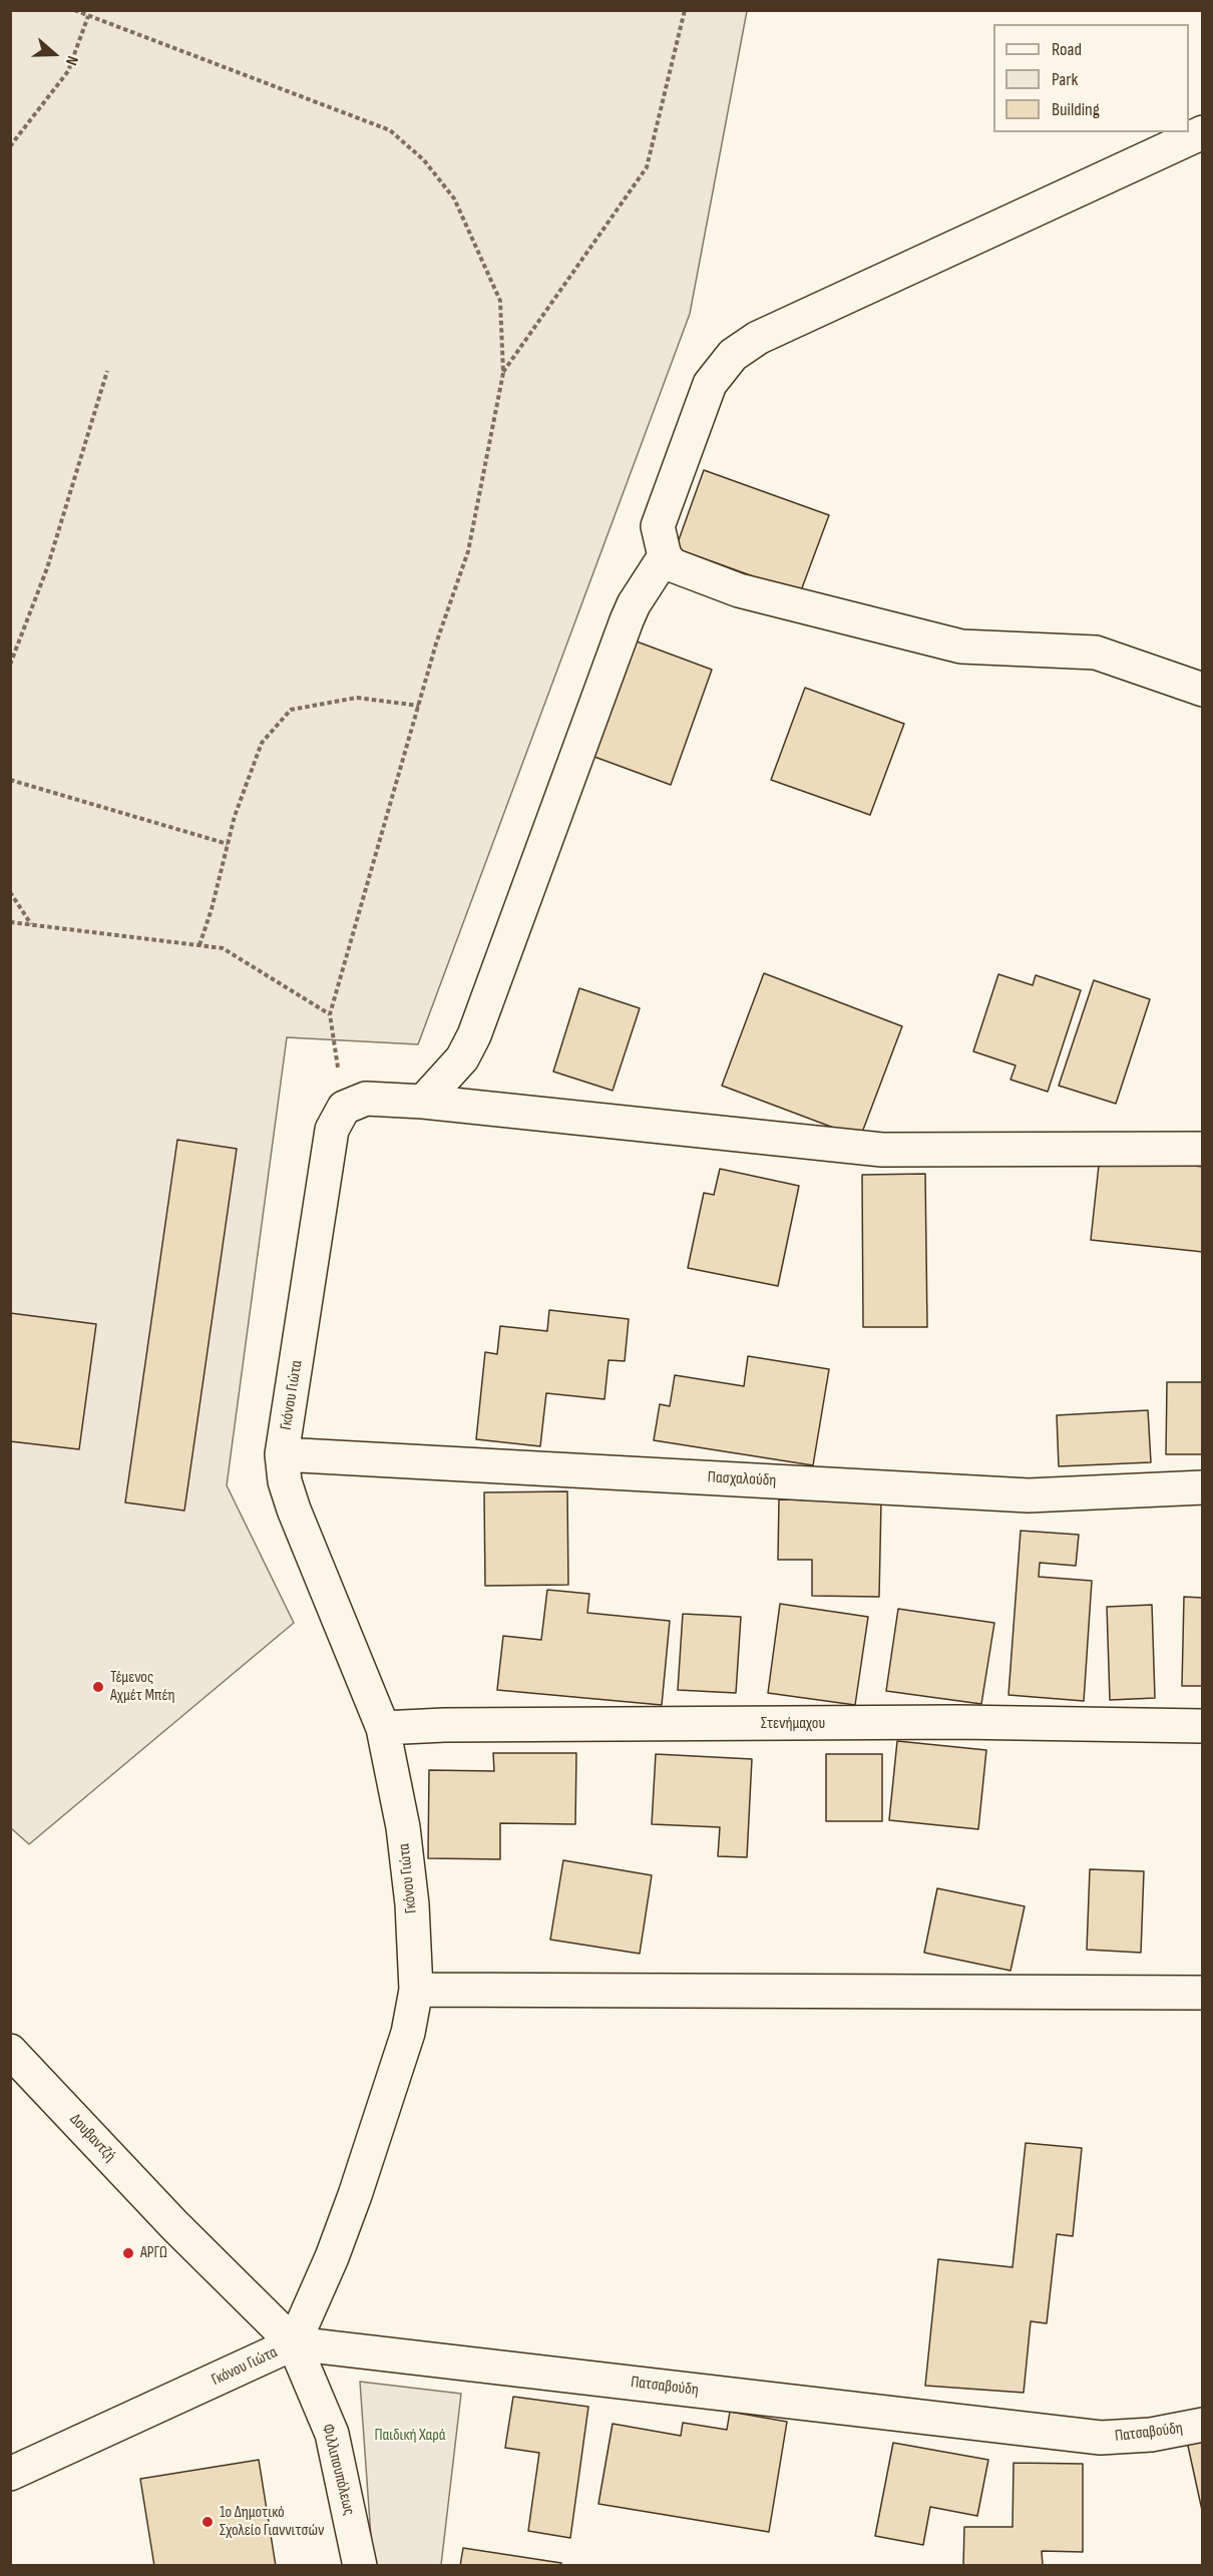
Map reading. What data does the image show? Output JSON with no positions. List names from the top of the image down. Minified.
{"streets":{"street":["Γκόνου Γιώτα","Πασχαλούδη","Στενήμαχου","Δουβαντζή","Πατσαβούδη","Φιλλιπουπόλεως"]},"crossings":[["Γκόνου Γιώτα","Πασχαλούδη"],["Γκόνου Γιώτα","Στενήμαχου"],["Γκόνου Γιώτα","Δουβαντζή"],["Γκόνου Γιώτα","Πατσαβούδη"],["Γκόνου Γιώτα","Φιλλιπουπόλεως"],["Δουβαντζή","Πατσαβούδη"],["Δουβαντζή","Φιλλιπουπόλεως"],["Πατσαβούδη","Φιλλιπουπόλεως"]],"parks":["Παιδική Χαρά"],"places":["Τέμενος Αχμέτ Μπέη","ΑΡΓΩ","1ο Δημοτικό Σχολείο Γιαννιτσών"],"legend":["Road","Park","Building"],"north":"right"}
